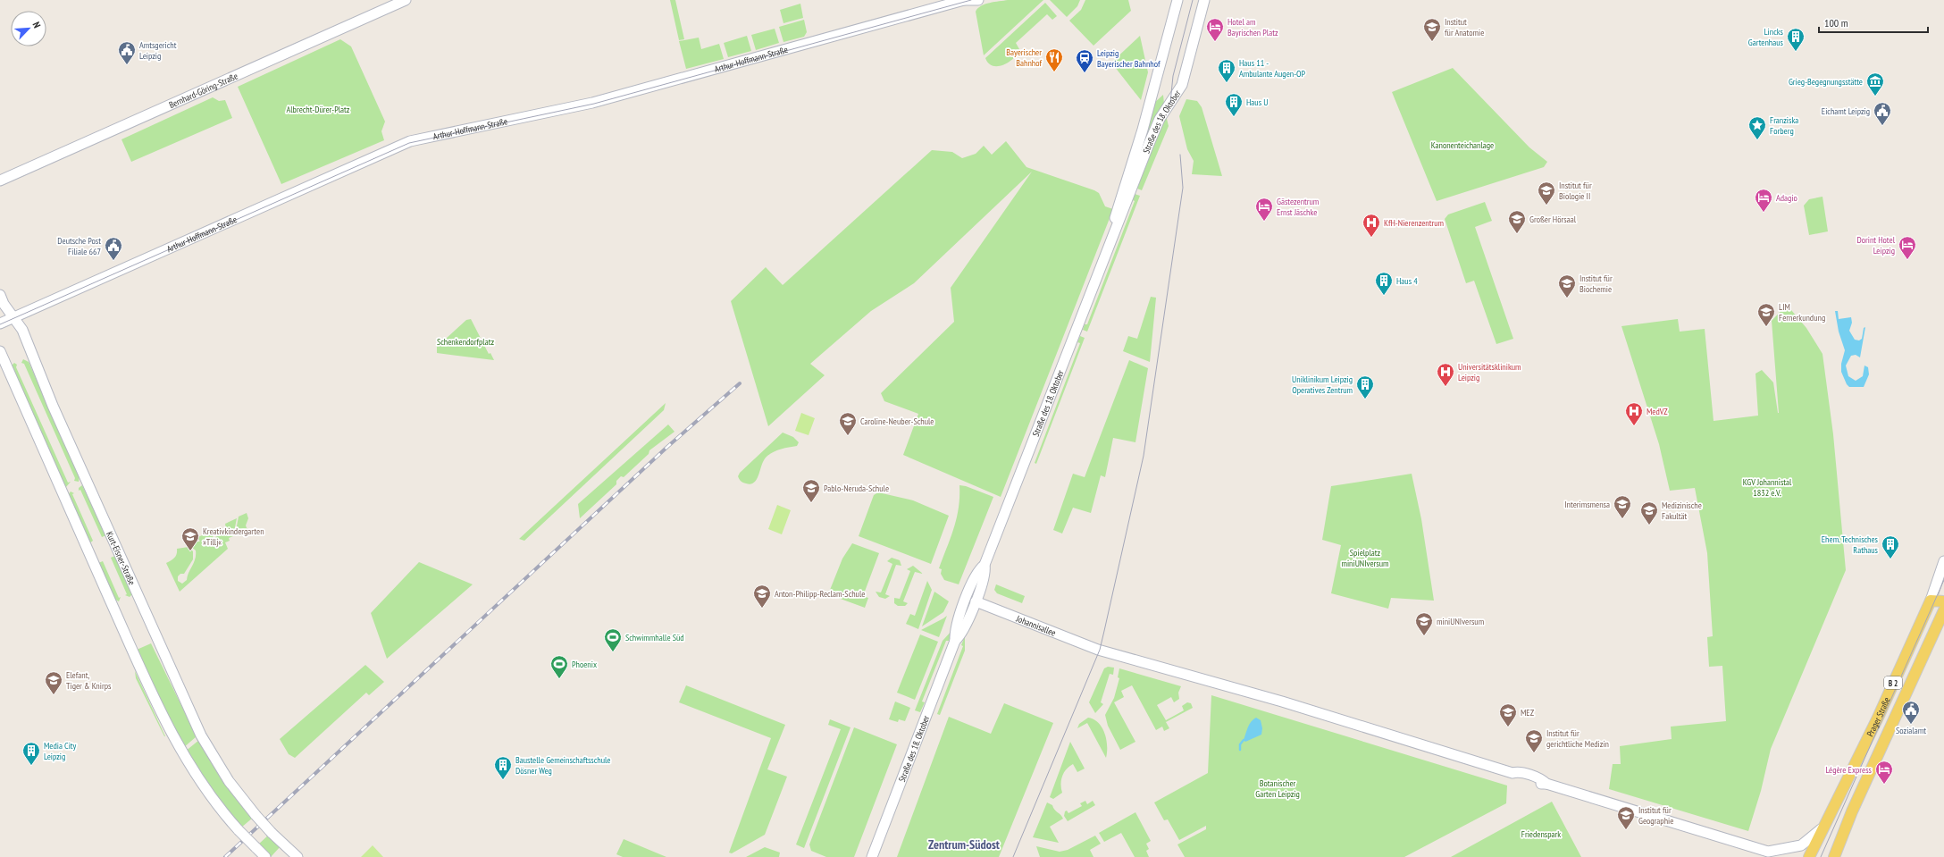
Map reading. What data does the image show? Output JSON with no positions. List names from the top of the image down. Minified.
{"streets":{"main road":["Arthur-Hoffmann-Straße","Bernhard-Göring-Straße","Straße des 18. Oktober","Kurt-Eisner-Straße","Johannisallee","B 2","Prager Straße"]},"crossings":[["Arthur-Hoffmann-Straße","Kurt-Eisner-Straße"],["Straße des 18. Oktober","Johannisallee"],["B 2","Prager Straße"]],"districts":["Zentrum-Südost"],"parks":["Albrecht-Dürer-Platz","Kanonenteichanlage","Schenkendorfplatz","KGV Johannistal 1832 e.V.","Spielplatz miniUNIversum","Botanischer Garten Leipzig","Friedenspark"],"places":{"hotel":["Hotel am Bayrischen Platz","Adagio","Gästezentrum Ernst Jäschke","Dorint Hotel Leipzig","Légère Express"],"school or university":["Institut für Anatomie","Institut für Biologie II","Großer Hörsaal","Institut für Biochemie","LIM Fernerkundung","Caroline-Neuber-Schule","Pablo-Neruda-Schule","Interimsmensa","Medizinische Fakultät","Kreativkindergarten »Tillj«","Anton-Philipp-Reclam-Schule","miniUNIversum","Elefant, Tiger & Knirps","MEZ","Institut für gerichtliche Medizin","Institut für Geographie"],"building":["Lincks Gartenhaus","Haus 11 - Ambulante Augen-OP","Haus U","Haus 4","Uniklinikum Leipzig Operatives Zentrum","Ehem. Technisches Rathaus","Media City Leipzig","Baustelle Gemeinschaftsschule Dösner Weg"],"public building":["Amtsgericht Leipzig","Eichamt Leipzig","Deutsche Post Filiale 667","Sozialamt"],"restaurant":["Bayerischer Bahnhof"],"station":["Leipzig Bayerischer Bahnhof"],"museum":["Grieg-Begegnungsstätte"],"place":["Franziska Forberg"],"hospital":["KfH-Nierenzentrum","Universitätsklinikum Leipzig","MedVZ"],"sports":["Schwimmhalle Süd","Phoenix"]},"scale_bar":"100 m","north":"top right"}
